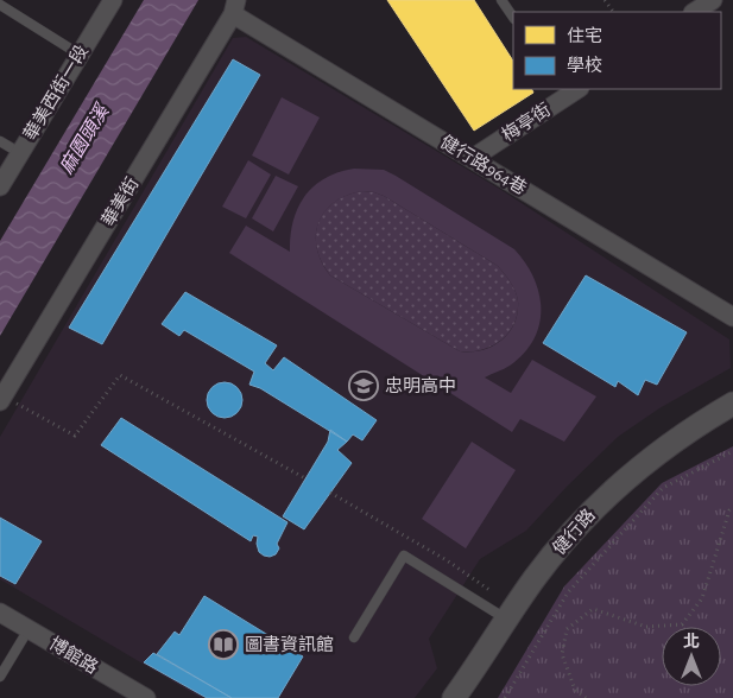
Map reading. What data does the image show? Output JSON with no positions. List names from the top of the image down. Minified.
{"streets":{"street":["華美西街一段","梅亭街","健行路964巷","華美街","健行路","博館路"]},"crossings":[["梅亭街","健行路964巷"],["健行路964巷","華美街"]],"water":["麻園頭溪"],"places":{"school or university":["忠明高中"],"library":["圖書資訊館"]},"legend":["住宅","學校"],"north":"top"}
